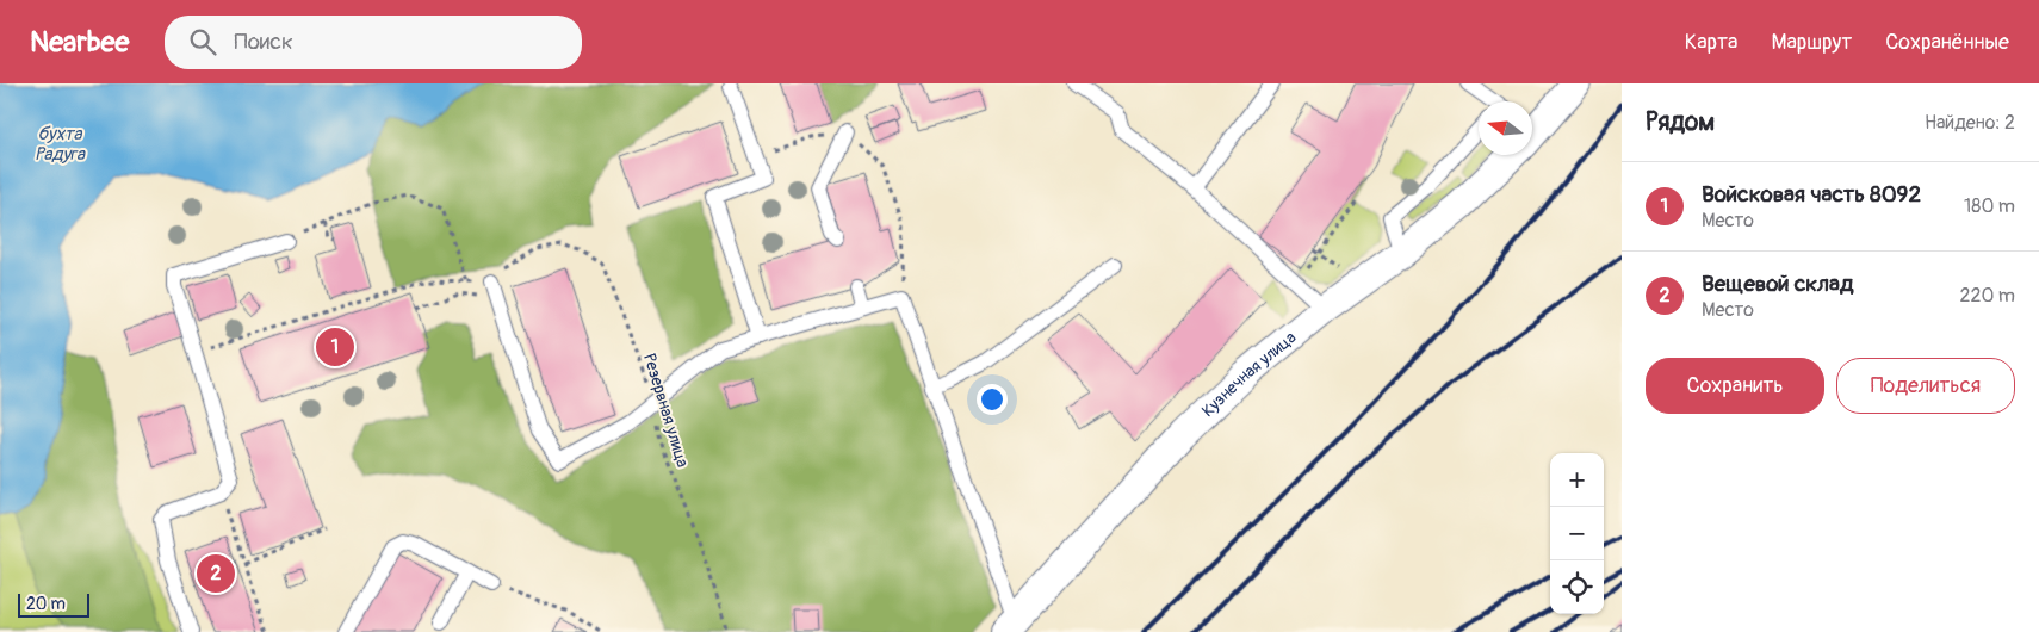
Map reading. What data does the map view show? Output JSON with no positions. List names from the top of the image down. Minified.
{"streets":{"street":["Кузнечная улица"],"path":["Резервная улица"]},"water":["бухта Радуга"],"scale_bar":"20 m","north":"left","page":{"header":"Nearbee","search":"Поиск","nav":["Карта","Маршрут","Сохранённые"],"heading":["Рядом","Найдено: 2"],"list":[{"mark":"1","name":"Войсковая часть 8092","note":"Место","value":"180 m"},{"mark":"2","name":"Вещевой склад","note":"Место","value":"220 m"}],"pins":["1","2"],"buttons":["Сохранить","Поделиться"],"map_buttons":["+","−"],"scale":"20 m"}}
